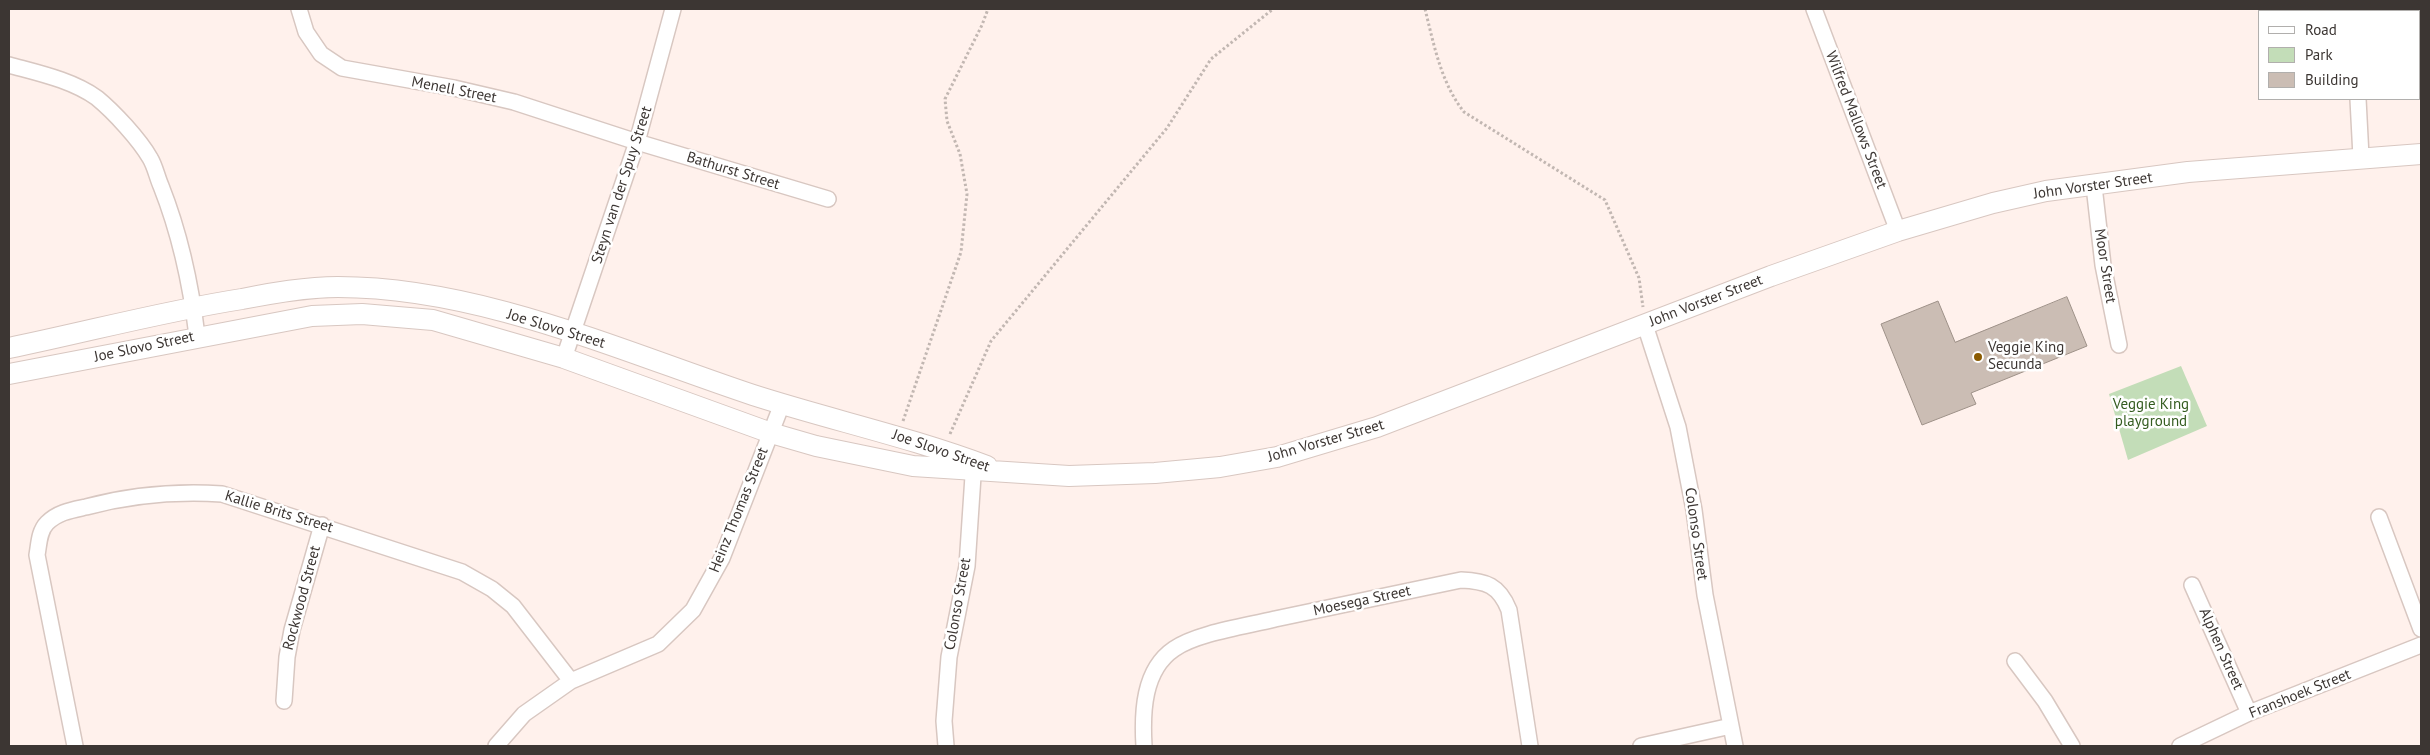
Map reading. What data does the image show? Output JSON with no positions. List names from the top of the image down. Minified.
{"streets":{"street":["Menell Street","Wilfred Mallows Street","Bathurst Street","Steyn van der Spuy Street","John Vorster Street","Moor Street","Joe Slovo Street","Heinz Thomas Street","Kallie Brits Street","Colonso Street","Rockwood Street","Moesega Street","Alphen Street","Franshoek Street"]},"crossings":[["Menell Street","Bathurst Street"],["Menell Street","Steyn van der Spuy Street"],["Wilfred Mallows Street","John Vorster Street"],["Bathurst Street","Steyn van der Spuy Street"],["Steyn van der Spuy Street","Joe Slovo Street"],["John Vorster Street","Moor Street"],["John Vorster Street","Joe Slovo Street"],["John Vorster Street","Colonso Street"],["Joe Slovo Street","Heinz Thomas Street"],["Joe Slovo Street","Colonso Street"],["Heinz Thomas Street","Kallie Brits Street"],["Kallie Brits Street","Rockwood Street"],["Alphen Street","Franshoek Street"]],"parks":["Veggie King playground"],"places":["Veggie King Secunda"],"legend":["Road","Park","Building"]}
